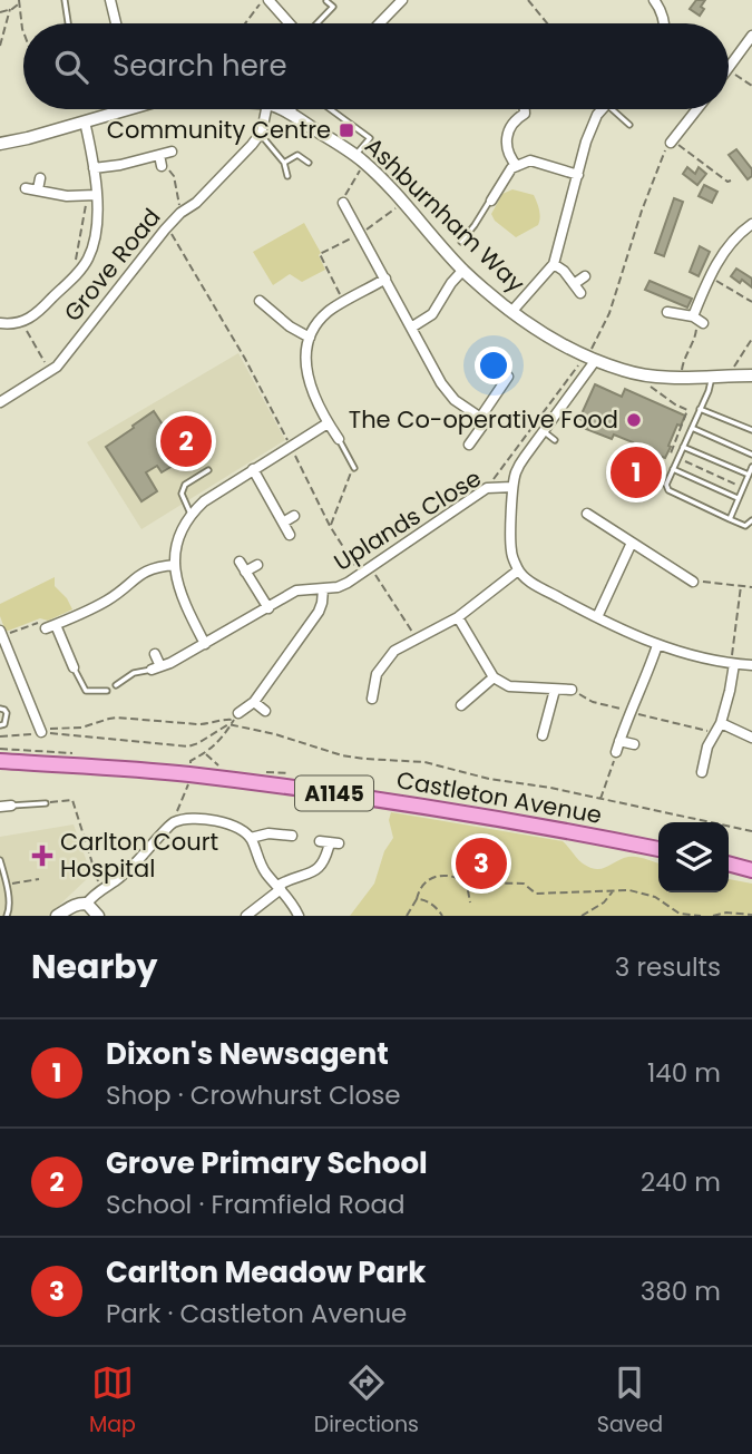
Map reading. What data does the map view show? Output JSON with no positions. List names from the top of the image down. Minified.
{"streets":{"main road":["A1145","Castleton Avenue"],"street":["Ashburnham Way","Grove Road","Uplands Close"]},"places":{"transit":["Community Centre"],"other":["The Co-operative Food"],"health":["Carlton Court Hospital"]},"page":{"search":"Search here","pins":["2","1","3"],"heading":["Nearby","3 results"],"list":[{"mark":"1","name":"Dixon's Newsagent","note":"Shop · Crowhurst Close","value":"140 m"},{"mark":"2","name":"Grove Primary School","note":"School · Framfield Road","value":"240 m"},{"mark":"3","name":"Carlton Meadow Park","note":"Park · Castleton Avenue","value":"380 m"}],"nav":["Map","Directions","Saved"]}}
